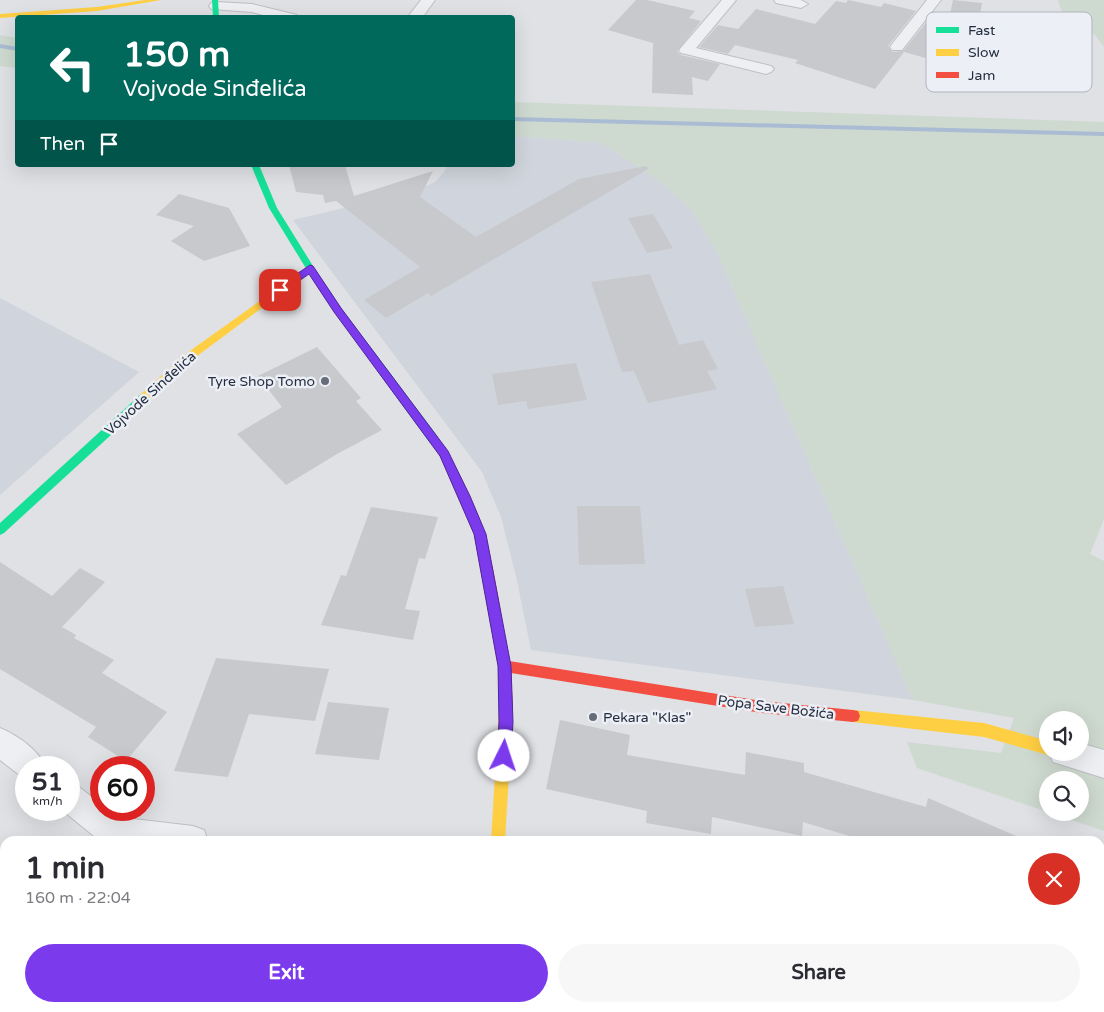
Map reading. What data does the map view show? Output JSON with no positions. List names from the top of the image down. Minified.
{"streets":{"street":["Vojvode Sinđelića","Popa Save Božića"]},"places":["Tyre Shop Tomo","Pekara \"Klas\""],"legend":["Fast","Slow","Jam"],"page":{"turn":["150 m","Vojvode Sinđelića"],"then":"Then","speed":"51 km/h","limit":"60","heading":["1 min","160 m · 22:04"],"buttons":["Exit","Share"]}}
